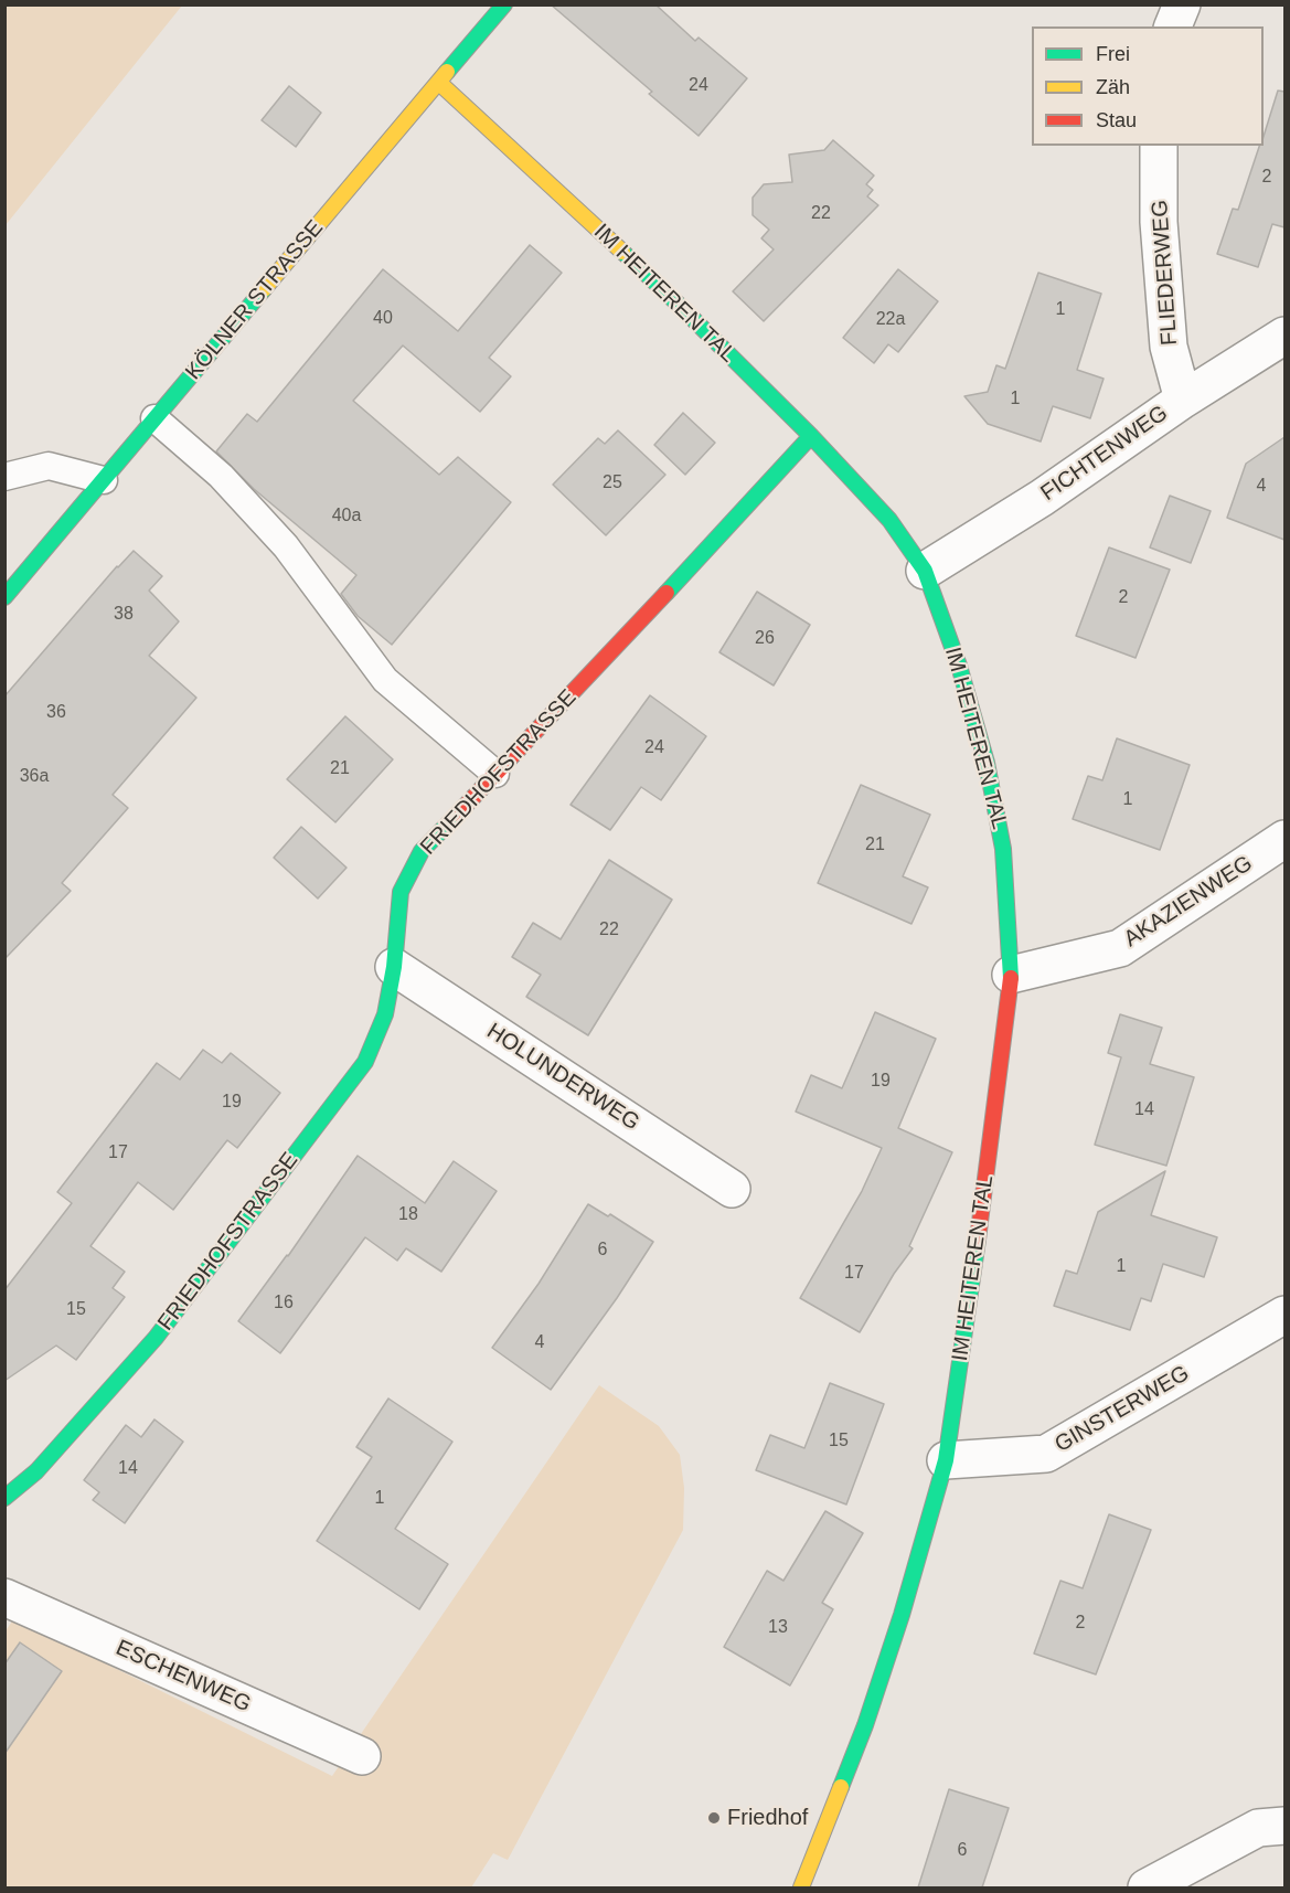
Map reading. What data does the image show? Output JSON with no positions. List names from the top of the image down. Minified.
{"streets":{"street":["FLIEDERWEG","IM HEITEREN TAL","KÖLNER STRASSE","FICHTENWEG","FRIEDHOFSTRASSE","AKAZIENWEG","HOLUNDERWEG","GINSTERWEG","ESCHENWEG"]},"crossings":[["FLIEDERWEG","FICHTENWEG"],["IM HEITEREN TAL","KÖLNER STRASSE"],["IM HEITEREN TAL","FICHTENWEG"],["IM HEITEREN TAL","FRIEDHOFSTRASSE"],["IM HEITEREN TAL","AKAZIENWEG"],["IM HEITEREN TAL","GINSTERWEG"],["FRIEDHOFSTRASSE","HOLUNDERWEG"]],"places":["Friedhof"],"house_numbers":["24","2","22","1","40","22a","1","25","4","40a","2","38","26","36","24","21","36a","1","21","22","19","19","14","17","18","6","1","17","16","15","4","15","14","1","2","13","6"],"legend":["Frei","Zäh","Stau"]}
